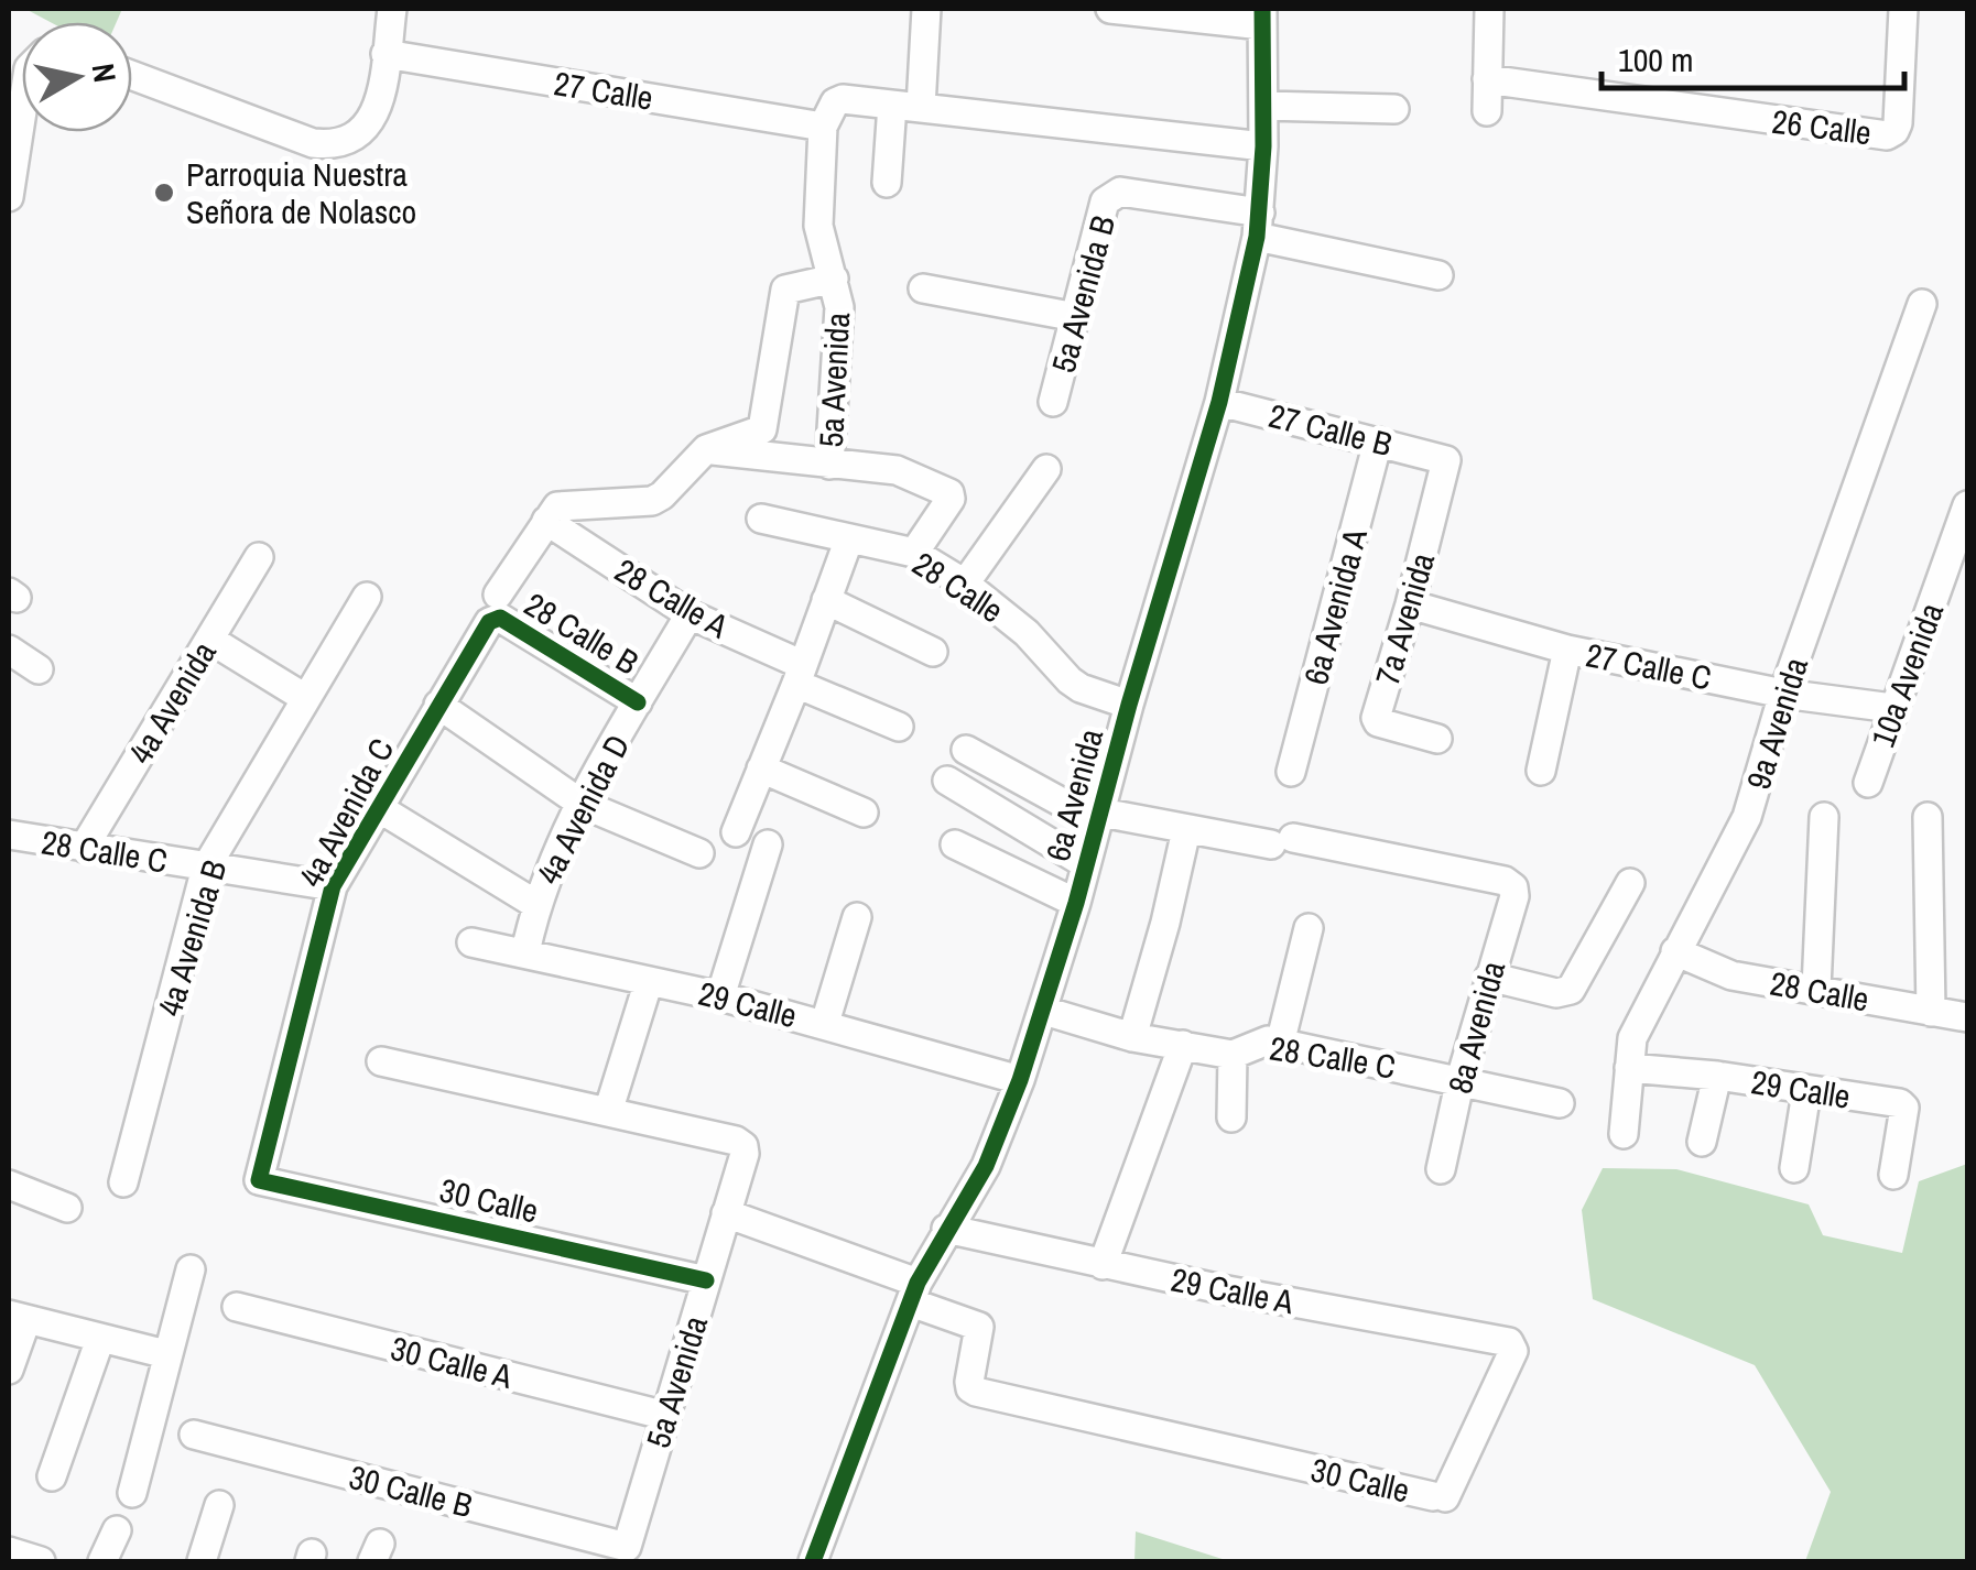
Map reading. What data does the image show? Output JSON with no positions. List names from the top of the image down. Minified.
{"streets":{"street":["27 Calle","26 Calle","5a Avenida B","5a Avenida","27 Calle B","28 Calle","28 Calle A","6a Avenida A","7a Avenida","28 Calle B","27 Calle C","10a Avenida","4a Avenida","9a Avenida","6a Avenida","4a Avenida D","4a Avenida C","28 Calle C","4a Avenida B","29 Calle","8a Avenida","30 Calle","29 Calle A","30 Calle A","30 Calle B"]},"crossings":[["27 Calle","5a Avenida"],["27 Calle","6a Avenida"],["5a Avenida B","6a Avenida"],["5a Avenida","30 Calle"],["5a Avenida","30 Calle A"],["5a Avenida","30 Calle B"],["27 Calle B","6a Avenida A"],["27 Calle B","7a Avenida"],["27 Calle B","6a Avenida"],["28 Calle","9a Avenida"],["28 Calle","6a Avenida"],["28 Calle A","4a Avenida D"],["28 Calle A","4a Avenida C"],["7a Avenida","27 Calle C"],["28 Calle B","4a Avenida D"],["28 Calle B","4a Avenida C"],["27 Calle C","10a Avenida"],["27 Calle C","9a Avenida"],["4a Avenida","28 Calle C"],["9a Avenida","29 Calle"],["6a Avenida","28 Calle C"],["6a Avenida","29 Calle"],["6a Avenida","30 Calle"],["6a Avenida","29 Calle A"],["4a Avenida D","29 Calle"],["4a Avenida C","28 Calle C"],["4a Avenida C","30 Calle"],["28 Calle C","4a Avenida B"],["28 Calle C","8a Avenida"],["30 Calle","29 Calle A"]],"places":["Parroquia Nuestra Señora de Nolasco"],"scale_bar":"100 m","north":"right"}
